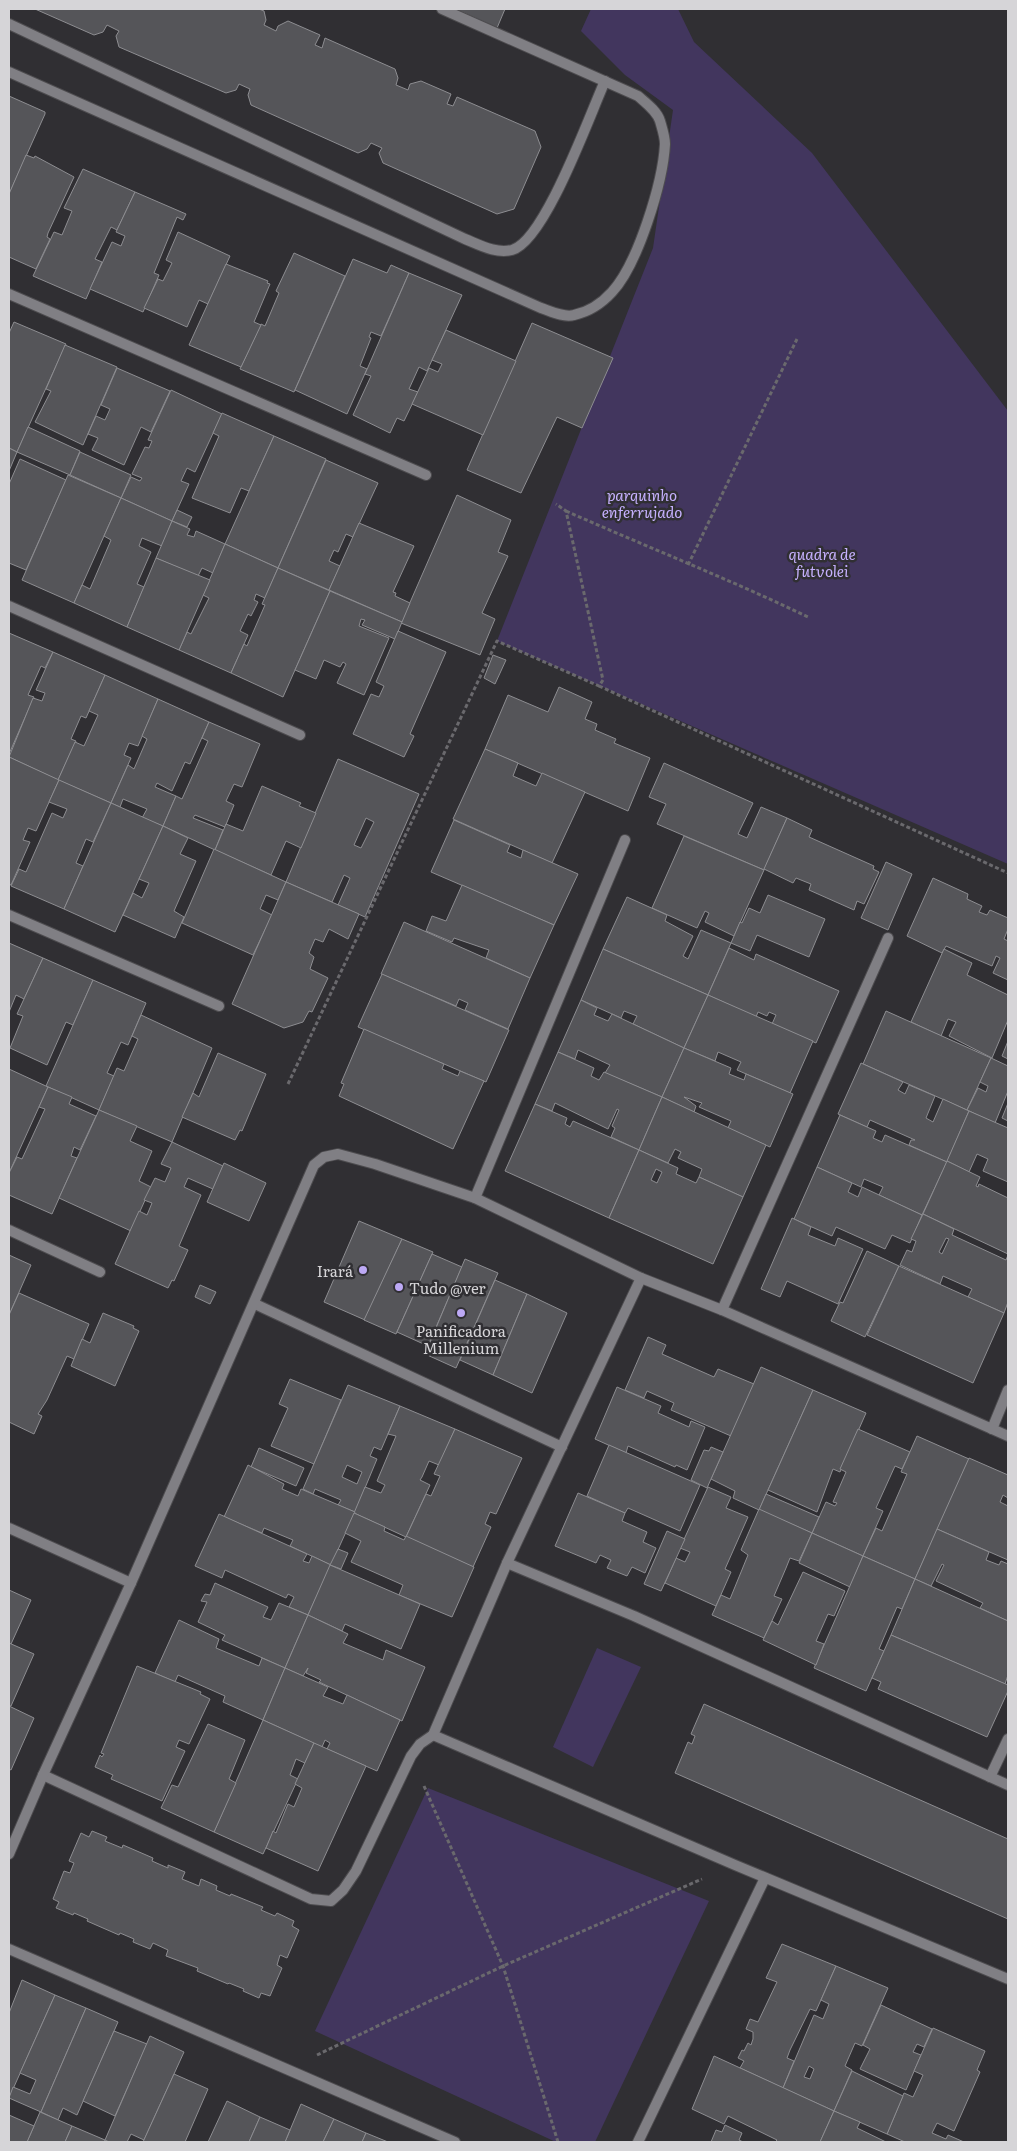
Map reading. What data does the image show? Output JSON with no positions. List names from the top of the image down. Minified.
{"parks":["parquinho enferrujado","quadra de futvolei"],"places":["Irará","Tudo @ver","Panificadora Millenium"]}
